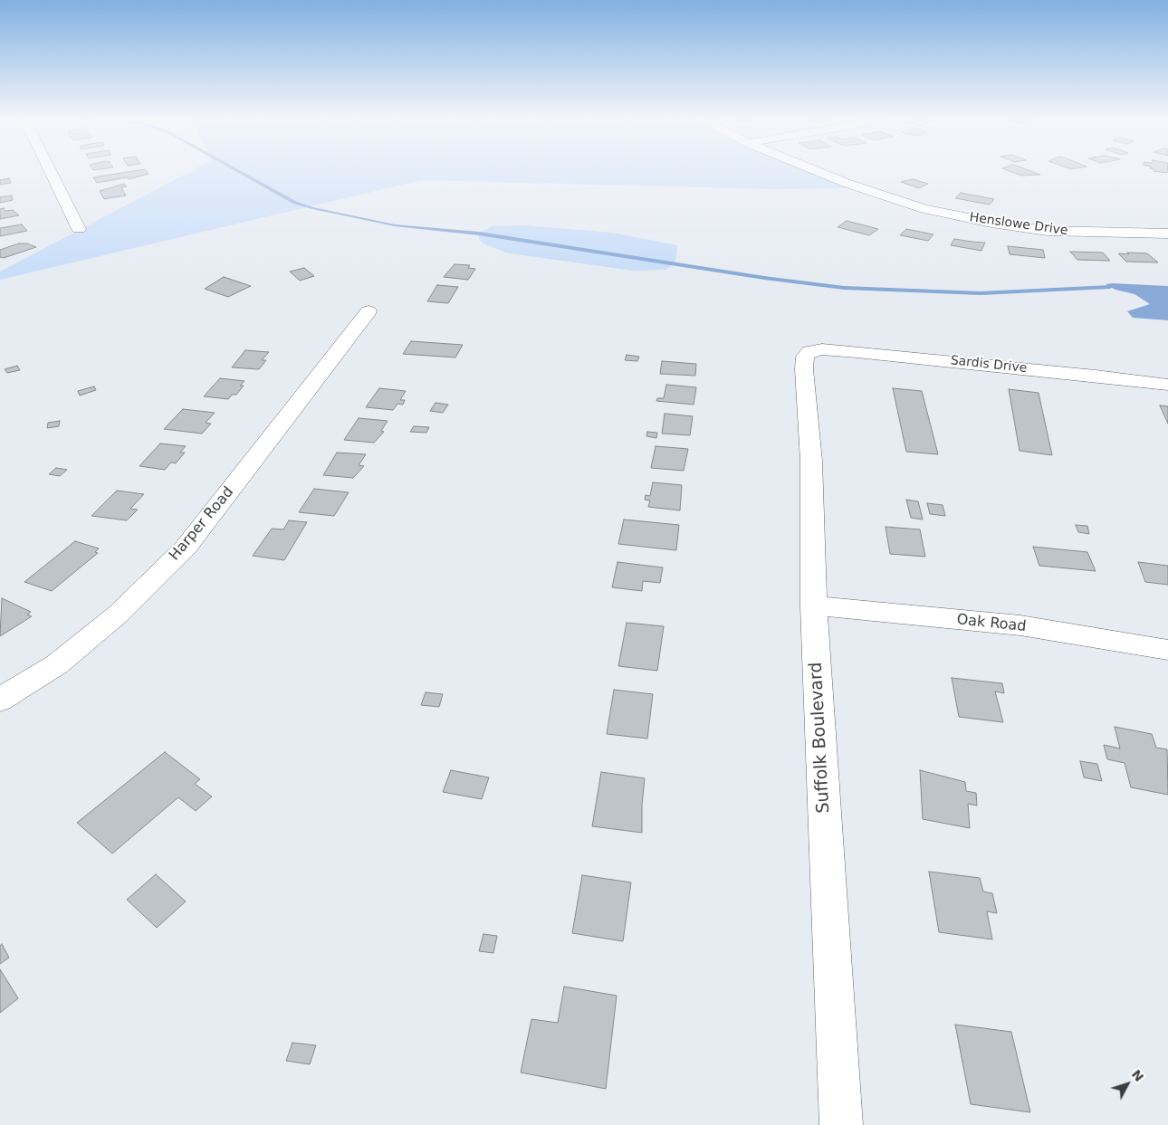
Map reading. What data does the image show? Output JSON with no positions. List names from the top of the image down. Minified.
{"streets":{"street":["Henslowe Drive","Sardis Drive","Harper Road","Oak Road","Suffolk Boulevard"]},"crossings":[["Sardis Drive","Suffolk Boulevard"],["Oak Road","Suffolk Boulevard"]],"north":"top right"}
